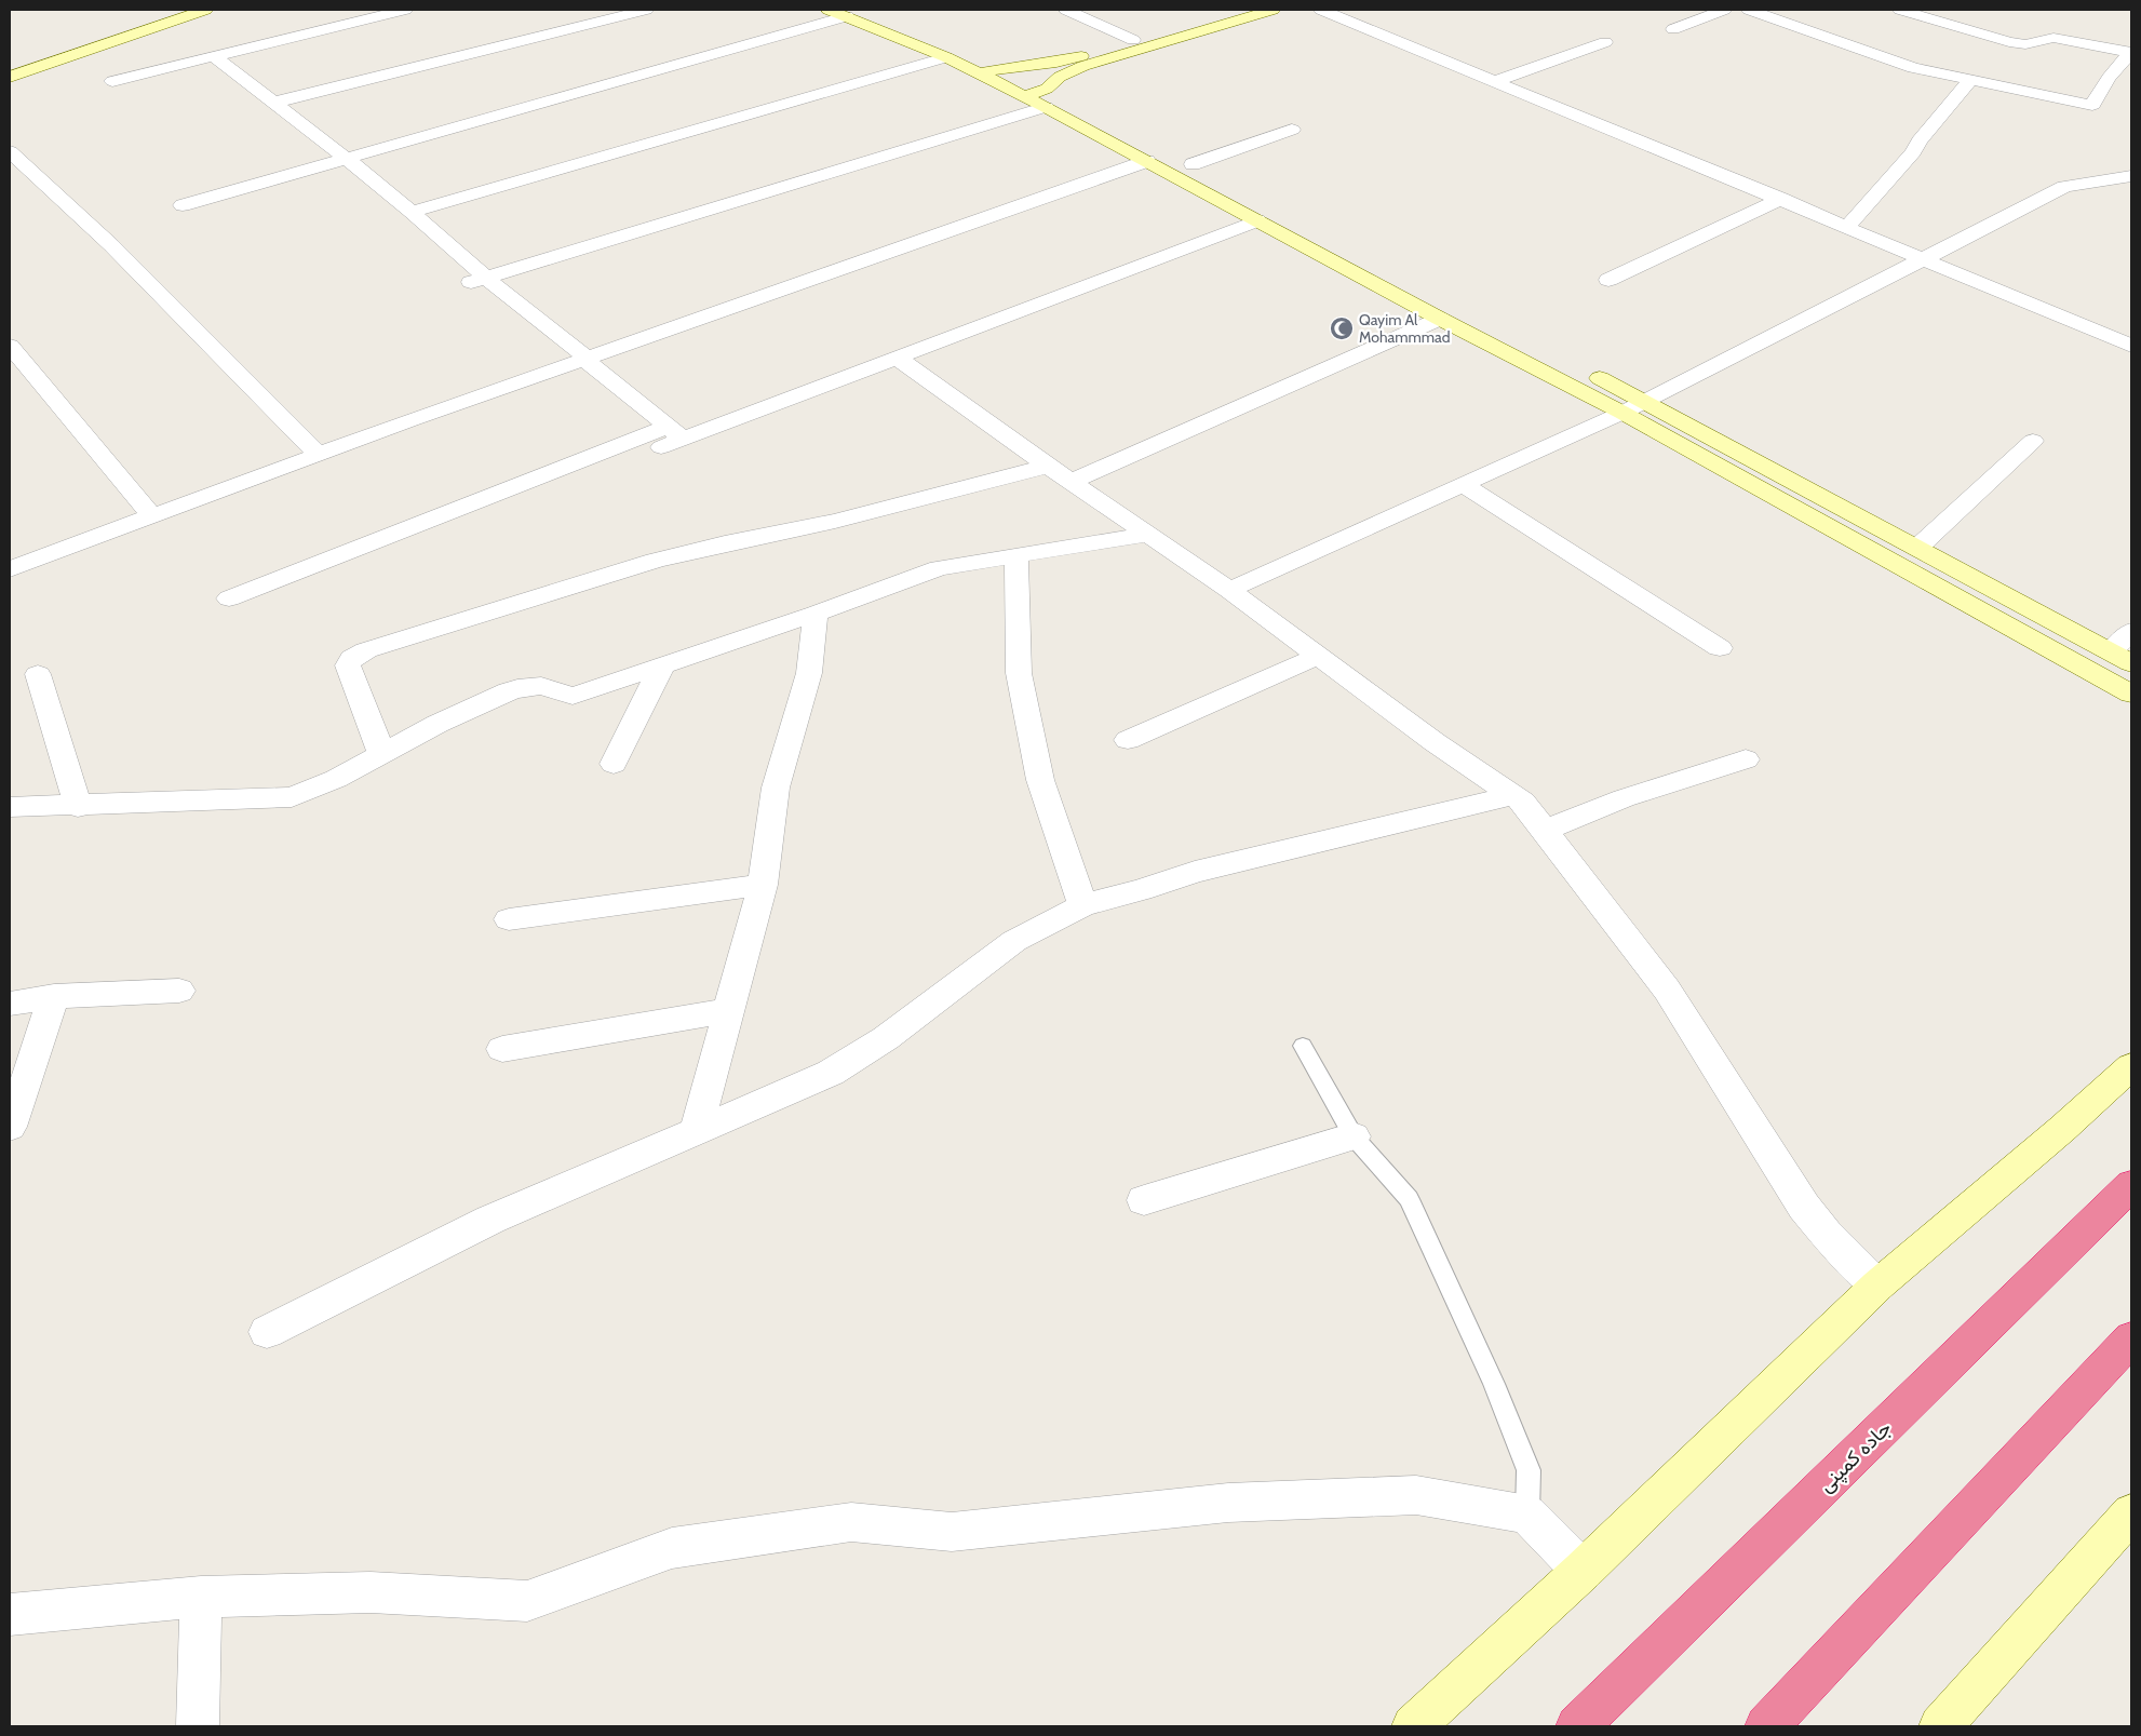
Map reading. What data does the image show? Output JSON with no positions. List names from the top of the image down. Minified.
{"streets":{"highway":["جاده کمپنی"]},"places":{"mosque":["Qayim Al Mohammmad"]}}
